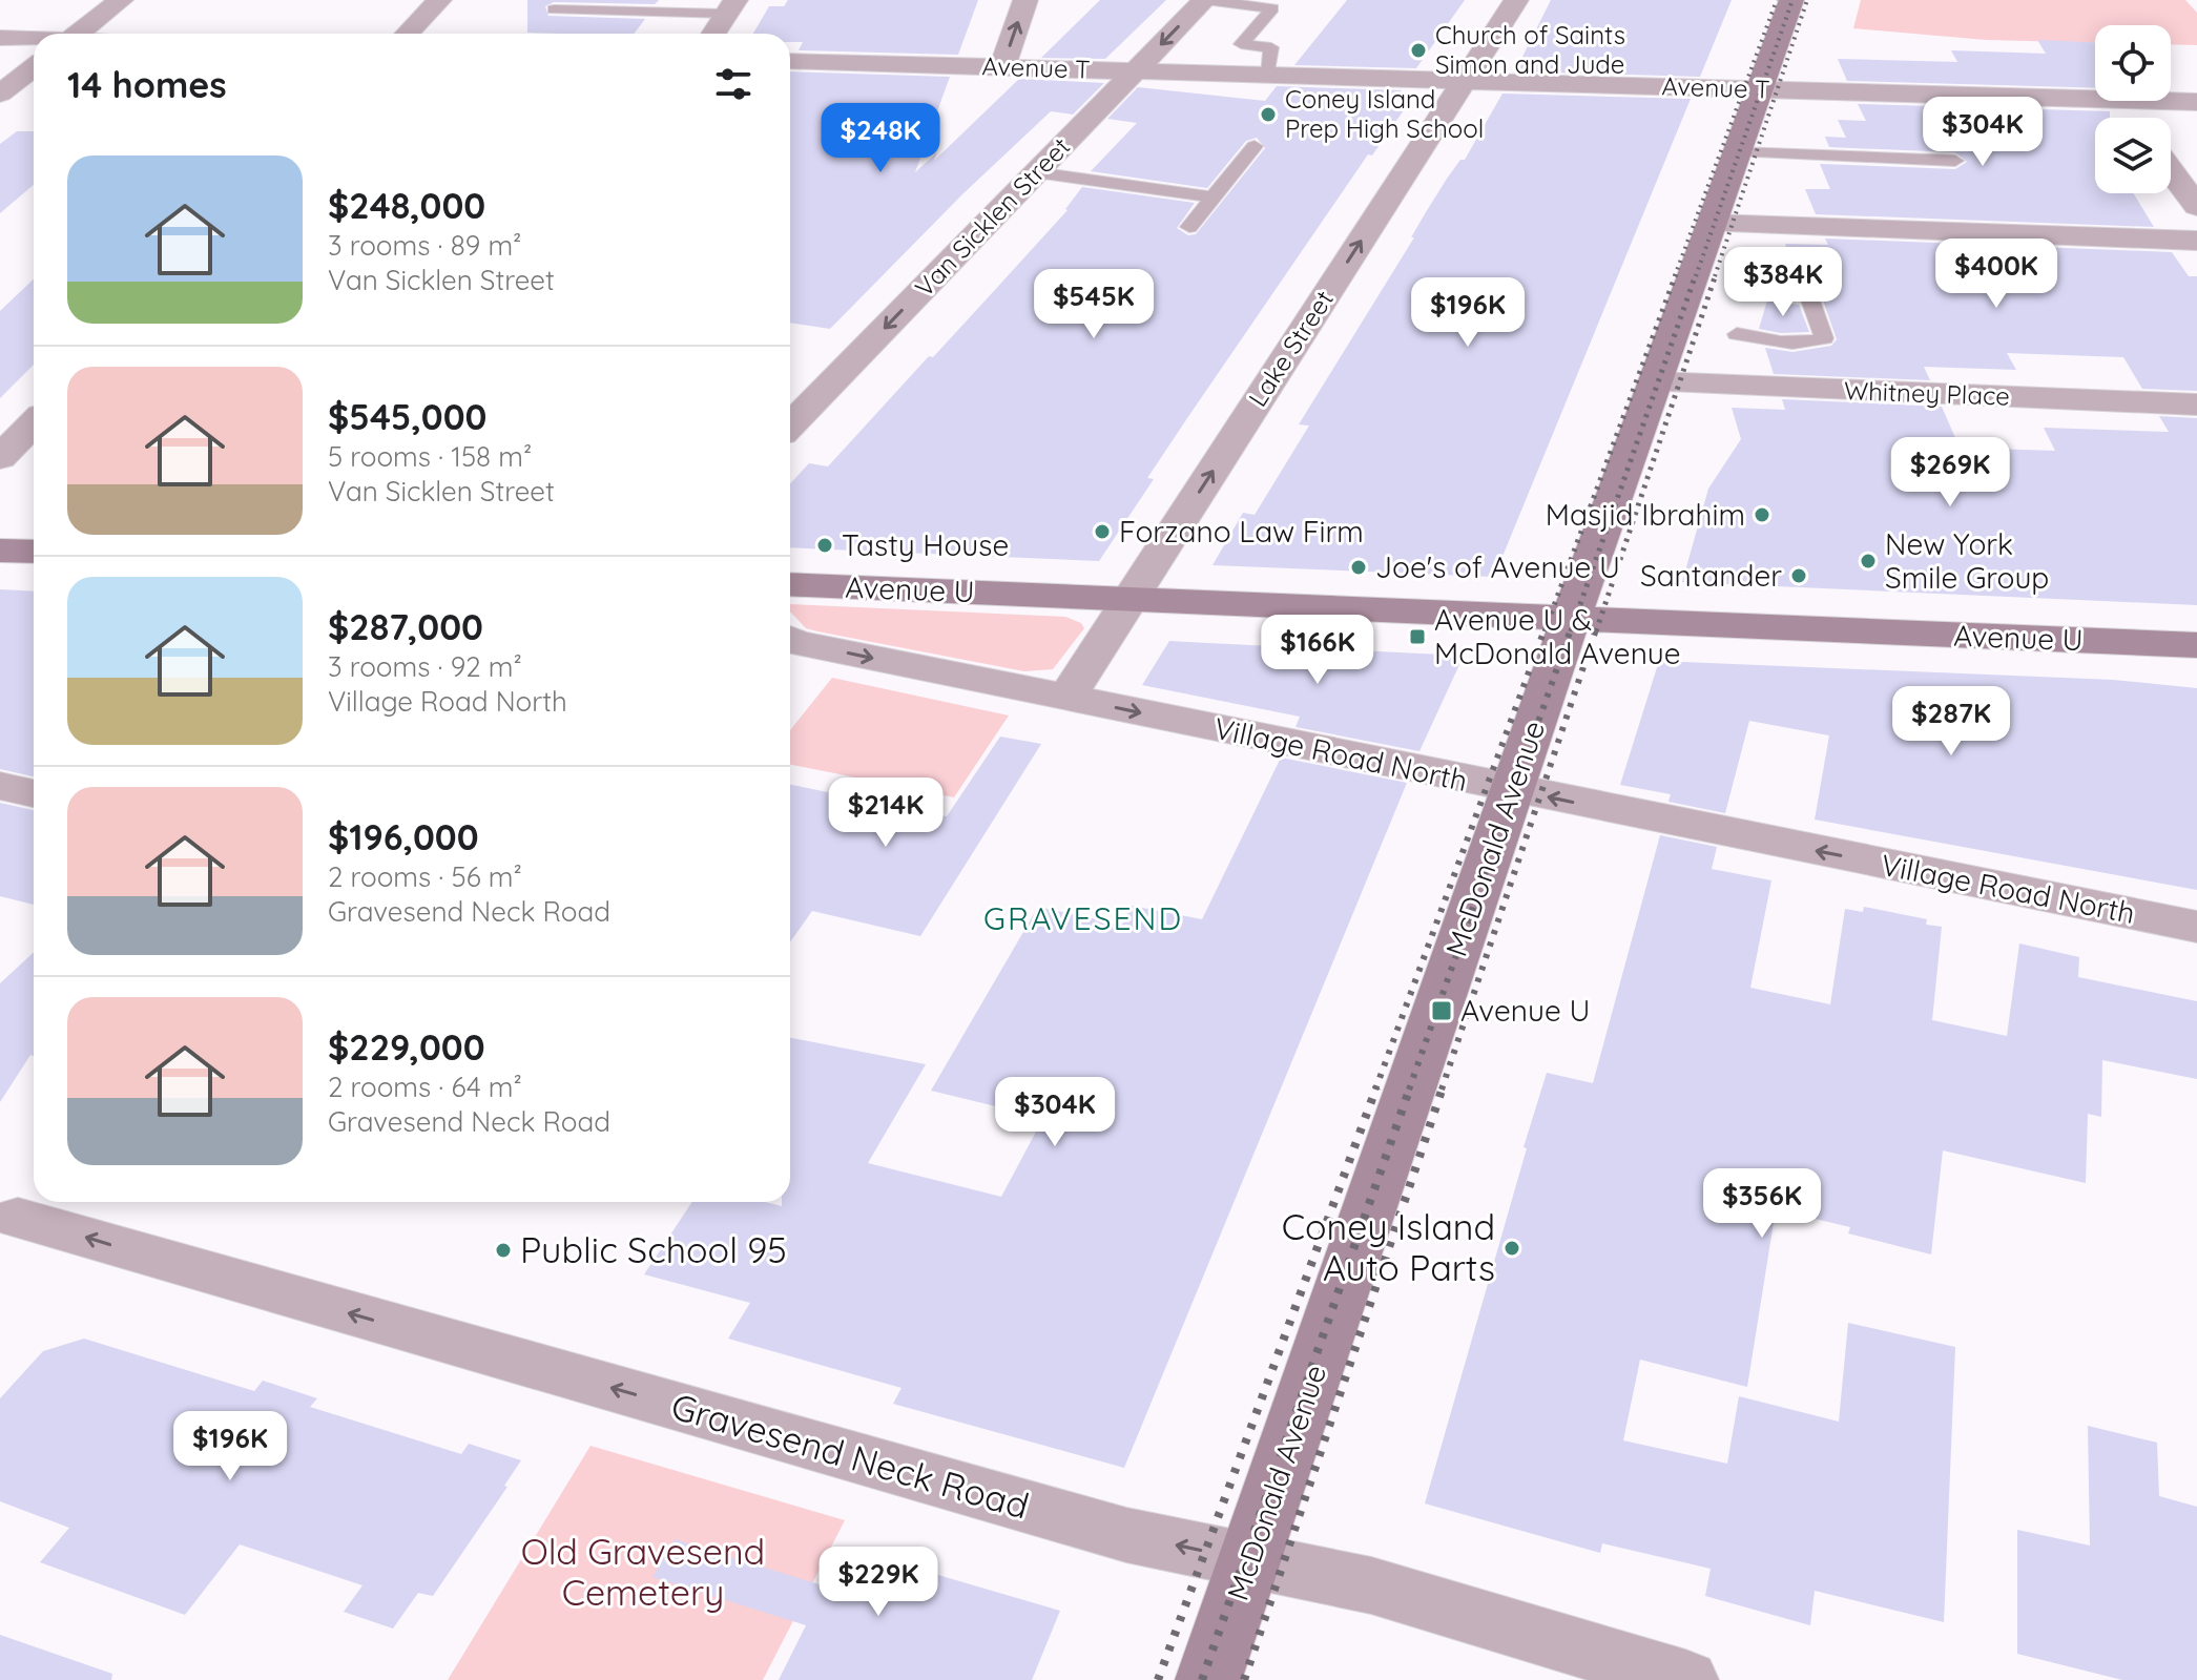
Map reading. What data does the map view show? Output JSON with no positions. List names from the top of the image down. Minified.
{"streets":{"main road":["Avenue U","McDonald Avenue"],"street":["Avenue T","Van Sicklen Street","Lake Street","Whitney Place","Village Road North","Gravesend Neck Road"]},"crossings":[["Avenue T","Van Sicklen Street"],["Avenue T","Lake Street"],["Avenue T","McDonald Avenue"],["Lake Street","Avenue U"],["Lake Street","Village Road North"],["Whitney Place","McDonald Avenue"],["Avenue U","McDonald Avenue"],["Village Road North","McDonald Avenue"],["McDonald Avenue","Gravesend Neck Road"]],"one_way":["Van Sicklen Street","Lake Street","Gravesend Neck Road"],"districts":["GRAVESEND"],"parks":["Old Gravesend Cemetery"],"places":{"other":["Church of Saints Simon and Jude","Coney Island Prep High School","Masjid Ibrahim","Forzano Law Firm","Tasty House","New York Smile Group","Joe's of Avenue U","Santander","Coney Island Auto Parts","Public School 95"],"transit":["Avenue U & McDonald Avenue","Avenue U"]},"page":{"heading":"14 homes","price":["$304K","$248K","$400K","$384K","$545K","$196K","$269K","$166K","$287K","$214K","$304K","$356K","$196K","$229K"],"list":[{"name":"$248,000","note":"3 rooms · 89 m² · Van Sicklen Street"},{"name":"$545,000","note":"5 rooms · 158 m² · Van Sicklen Street"},{"name":"$287,000","note":"3 rooms · 92 m² · Village Road North"},{"name":"$196,000","note":"2 rooms · 56 m² · Gravesend Neck Road"},{"name":"$229,000","note":"2 rooms · 64 m² · Gravesend Neck Road"}]}}
